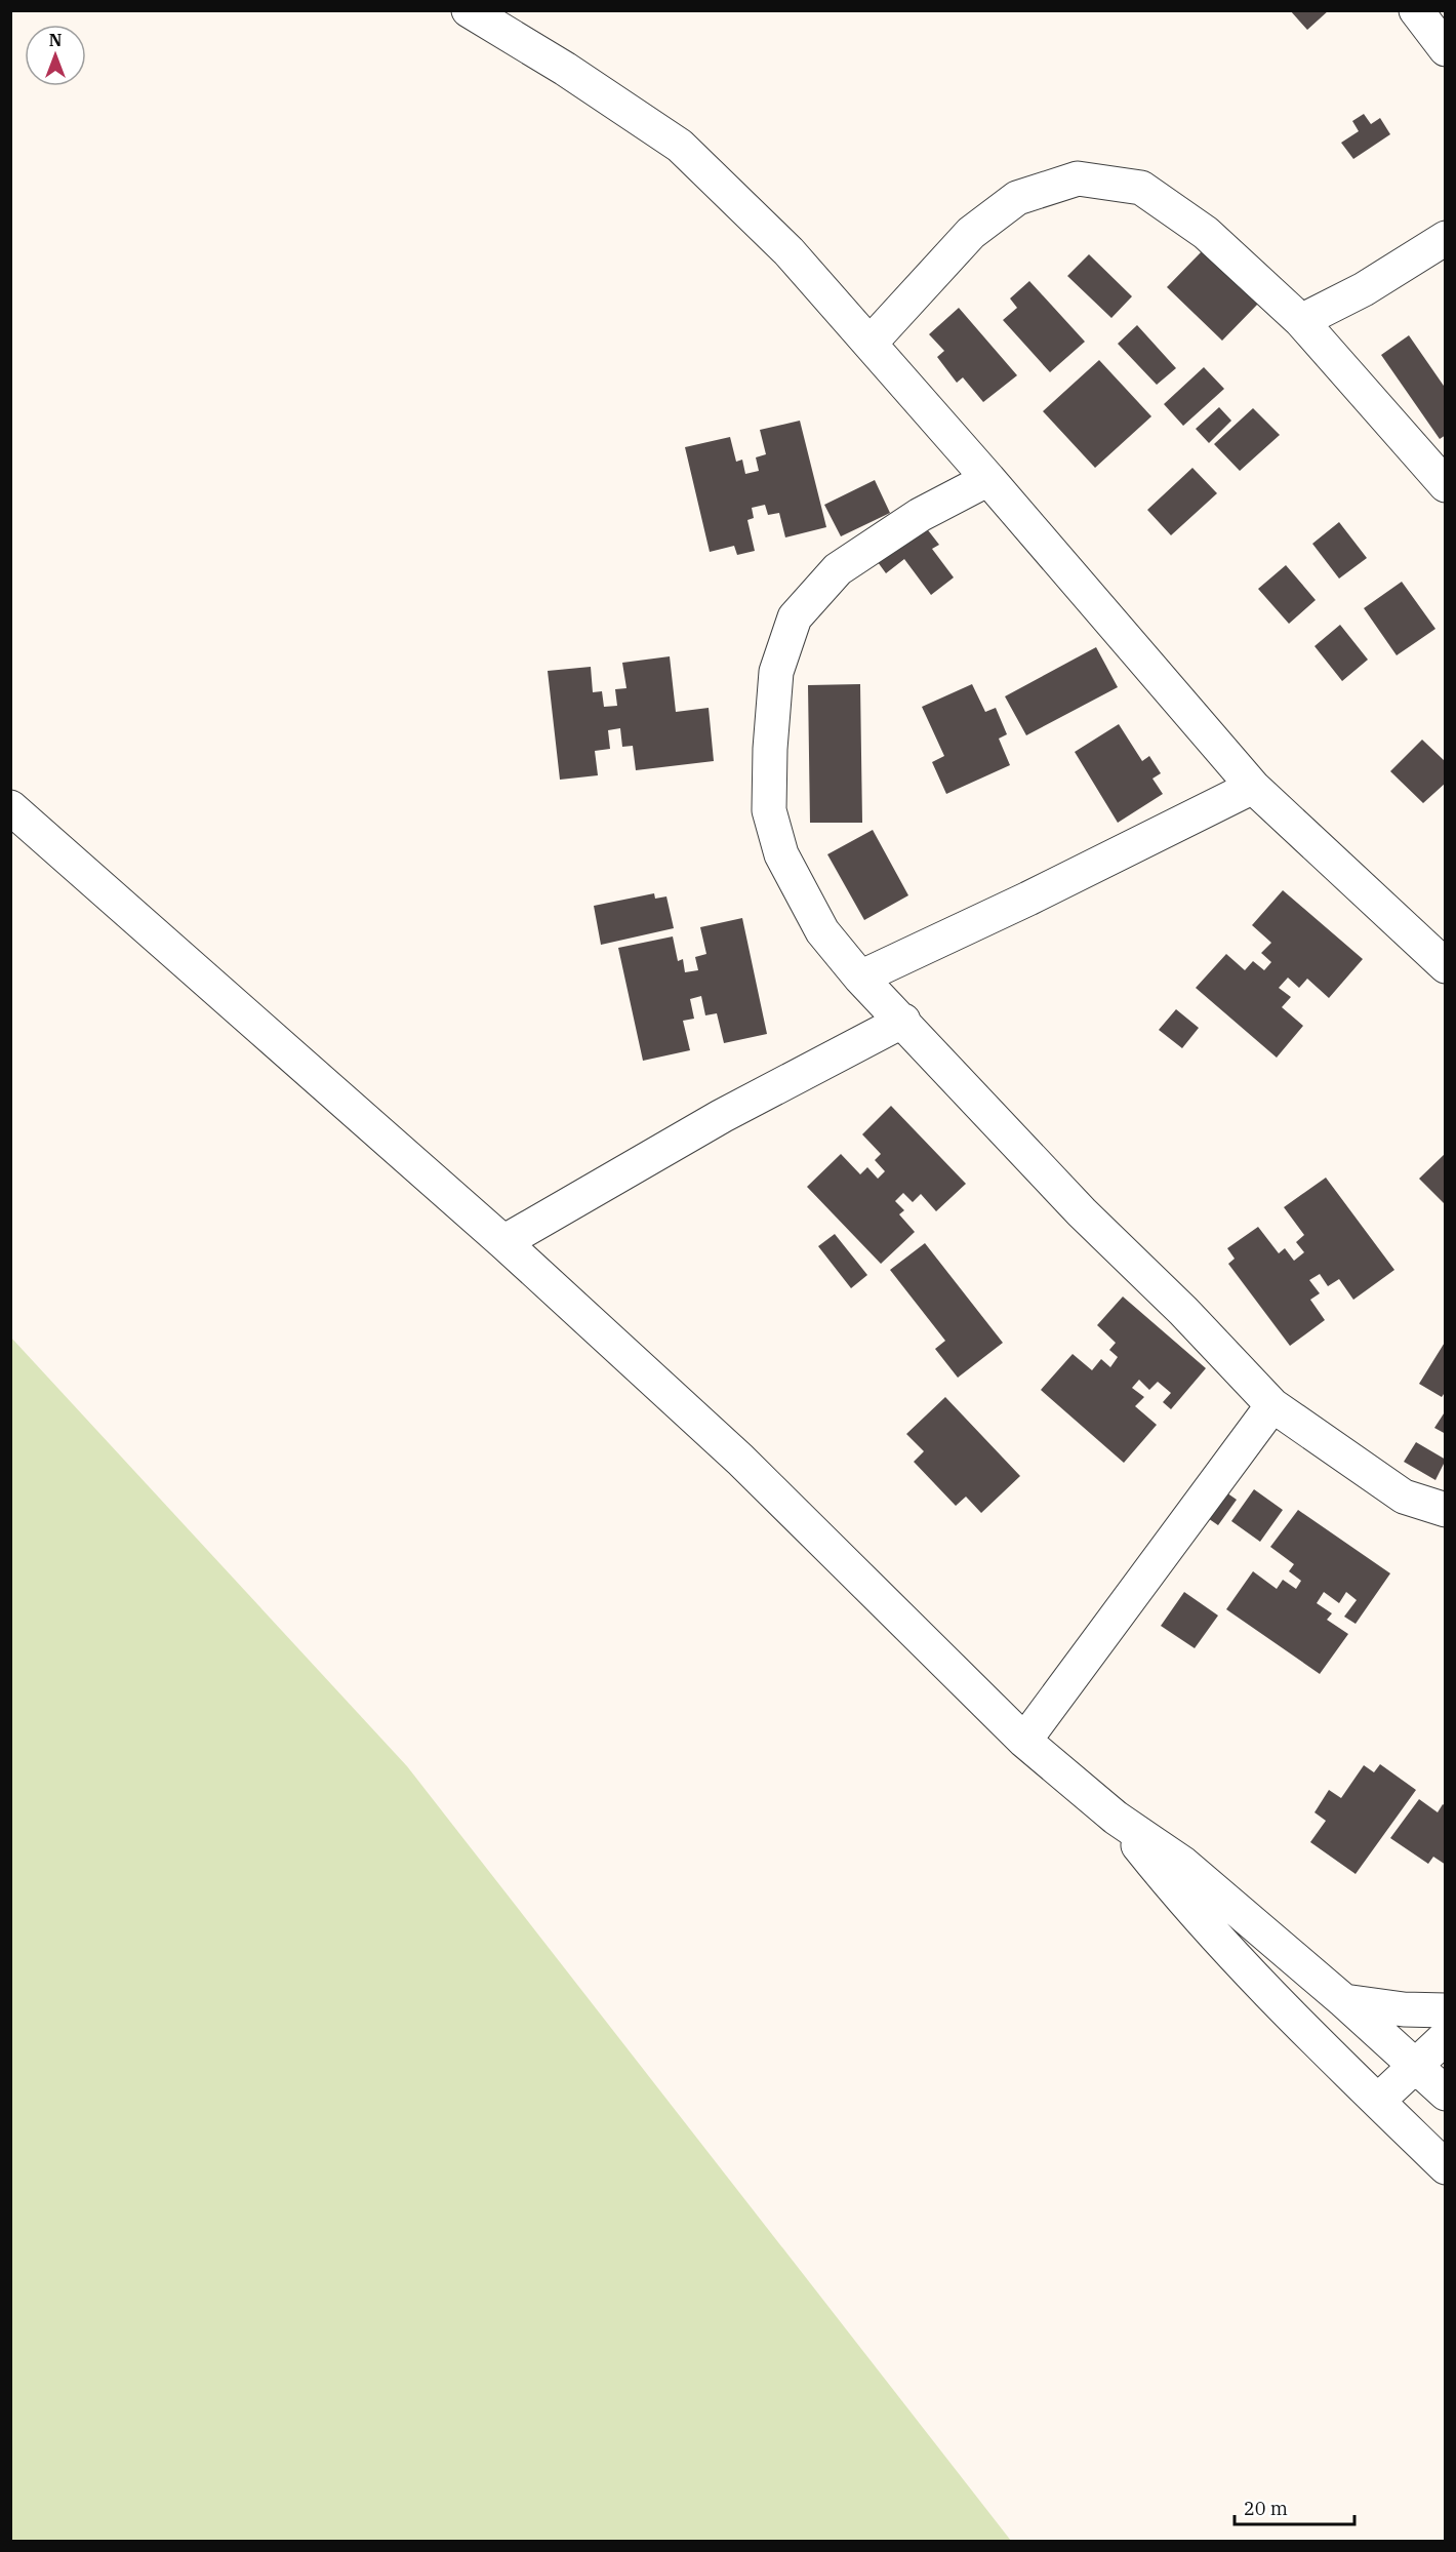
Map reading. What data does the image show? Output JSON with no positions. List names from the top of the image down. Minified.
{"scale_bar":"20 m","north":"top"}
